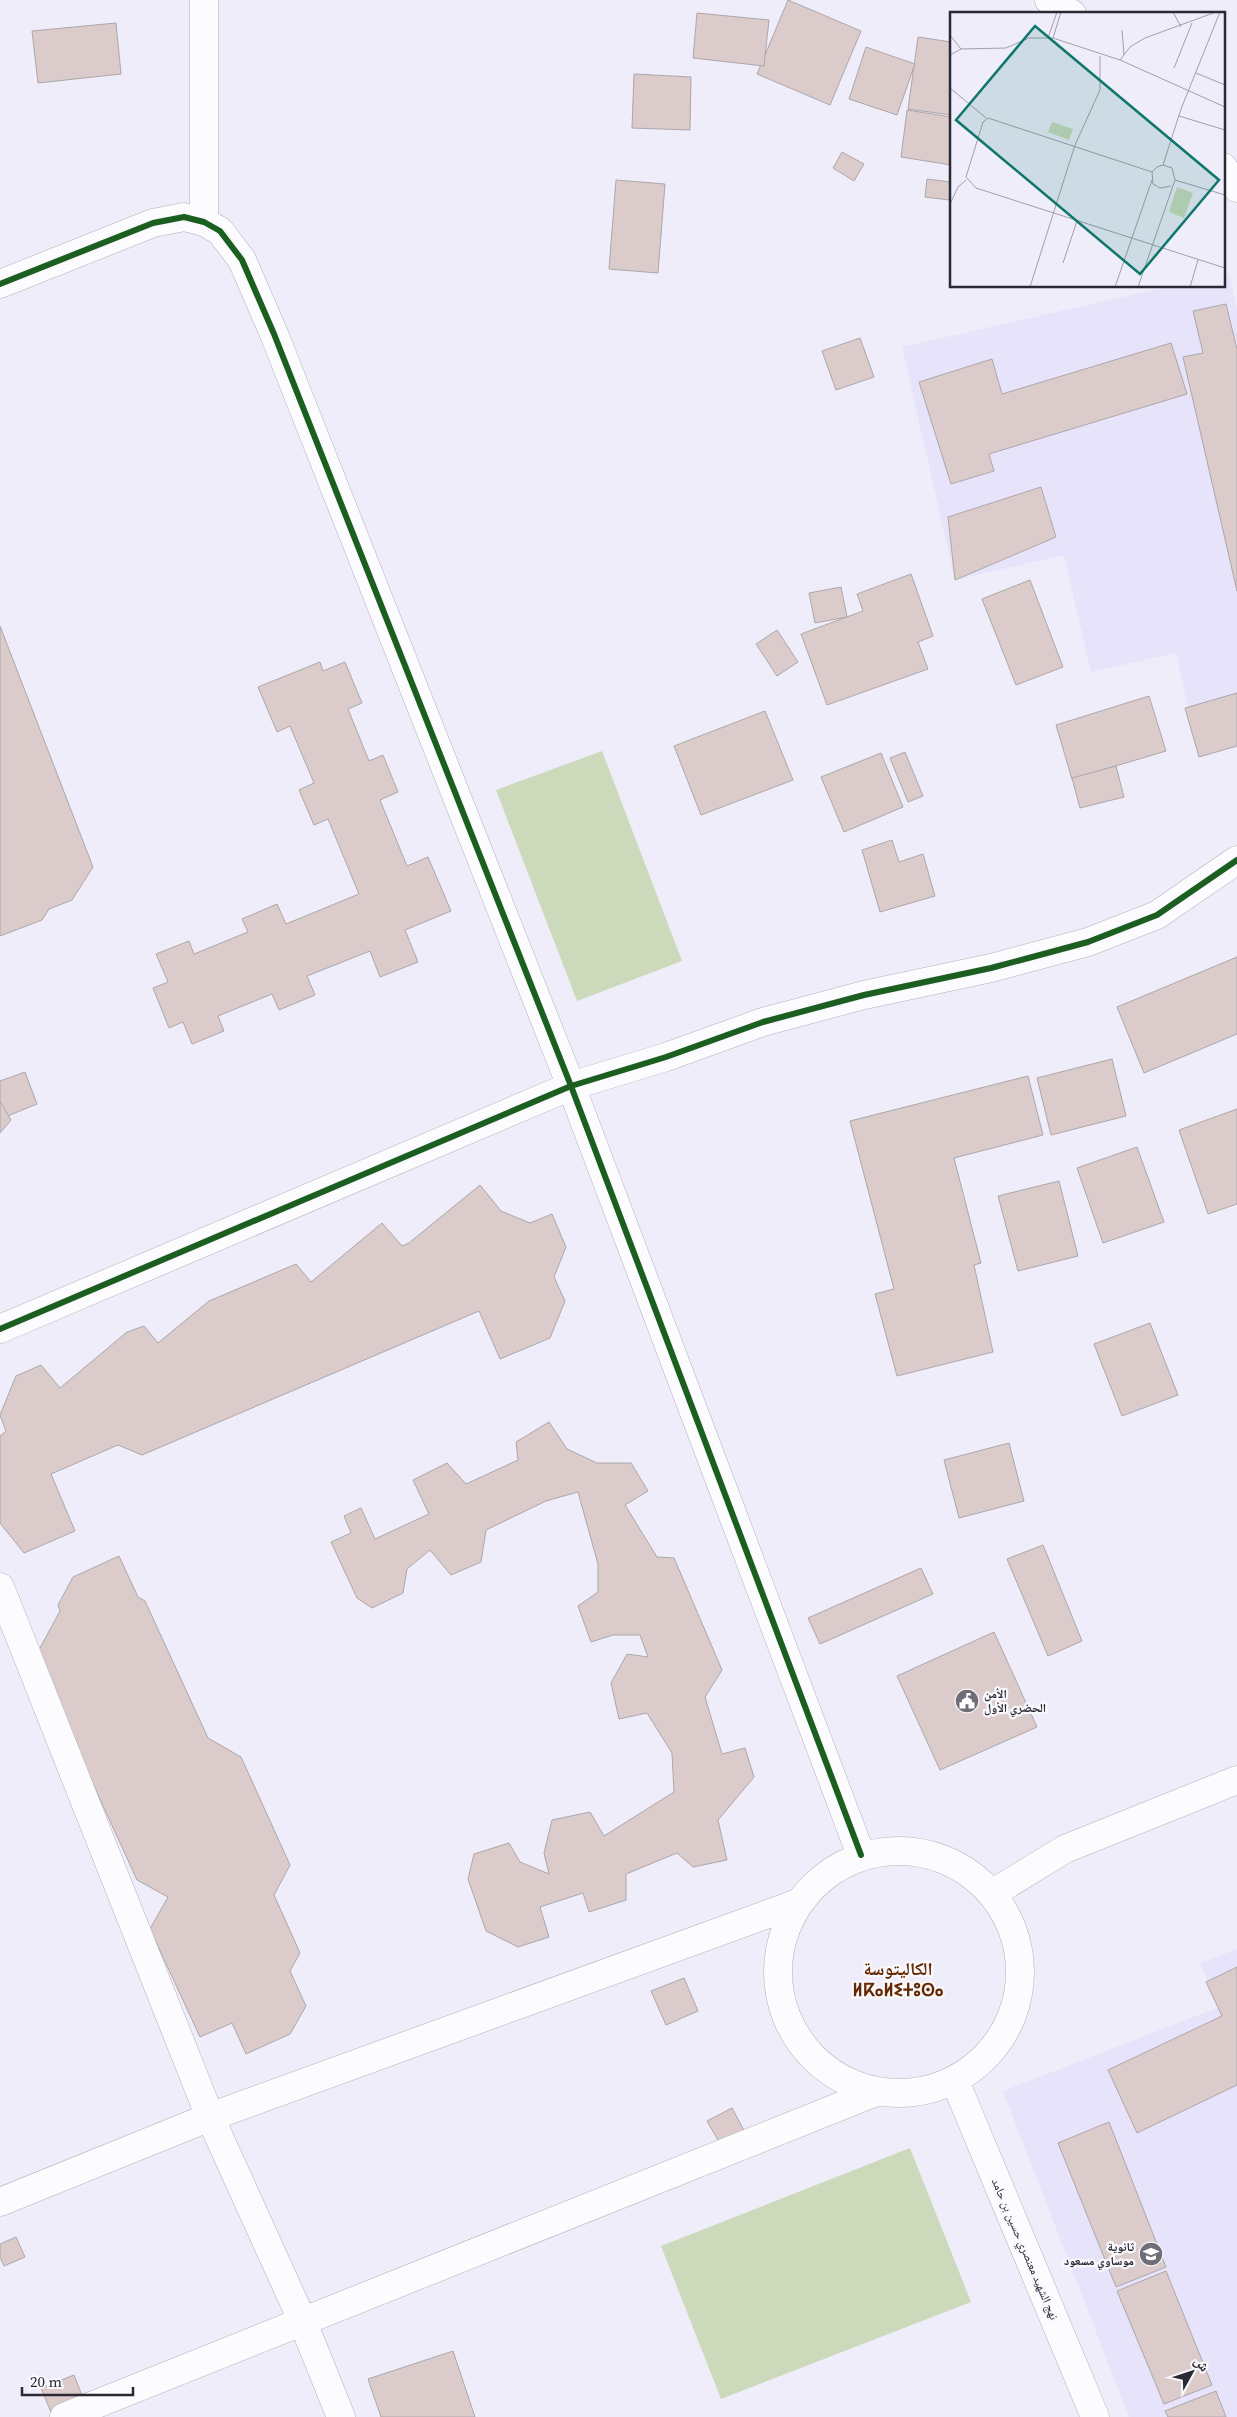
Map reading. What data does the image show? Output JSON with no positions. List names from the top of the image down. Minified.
{"streets":{"street":["نهج الشهيد معنصري حسين بن حامد"]},"districts":["الكاليتوسة ⵍⴽⴰⵍⵉⵜⵓⵙⴰ"],"places":{"public building":["الأمن الحضري الأول"],"school or university":["ثانوية موساوي مسعود"]},"scale_bar":"20 m","north":"top right"}
